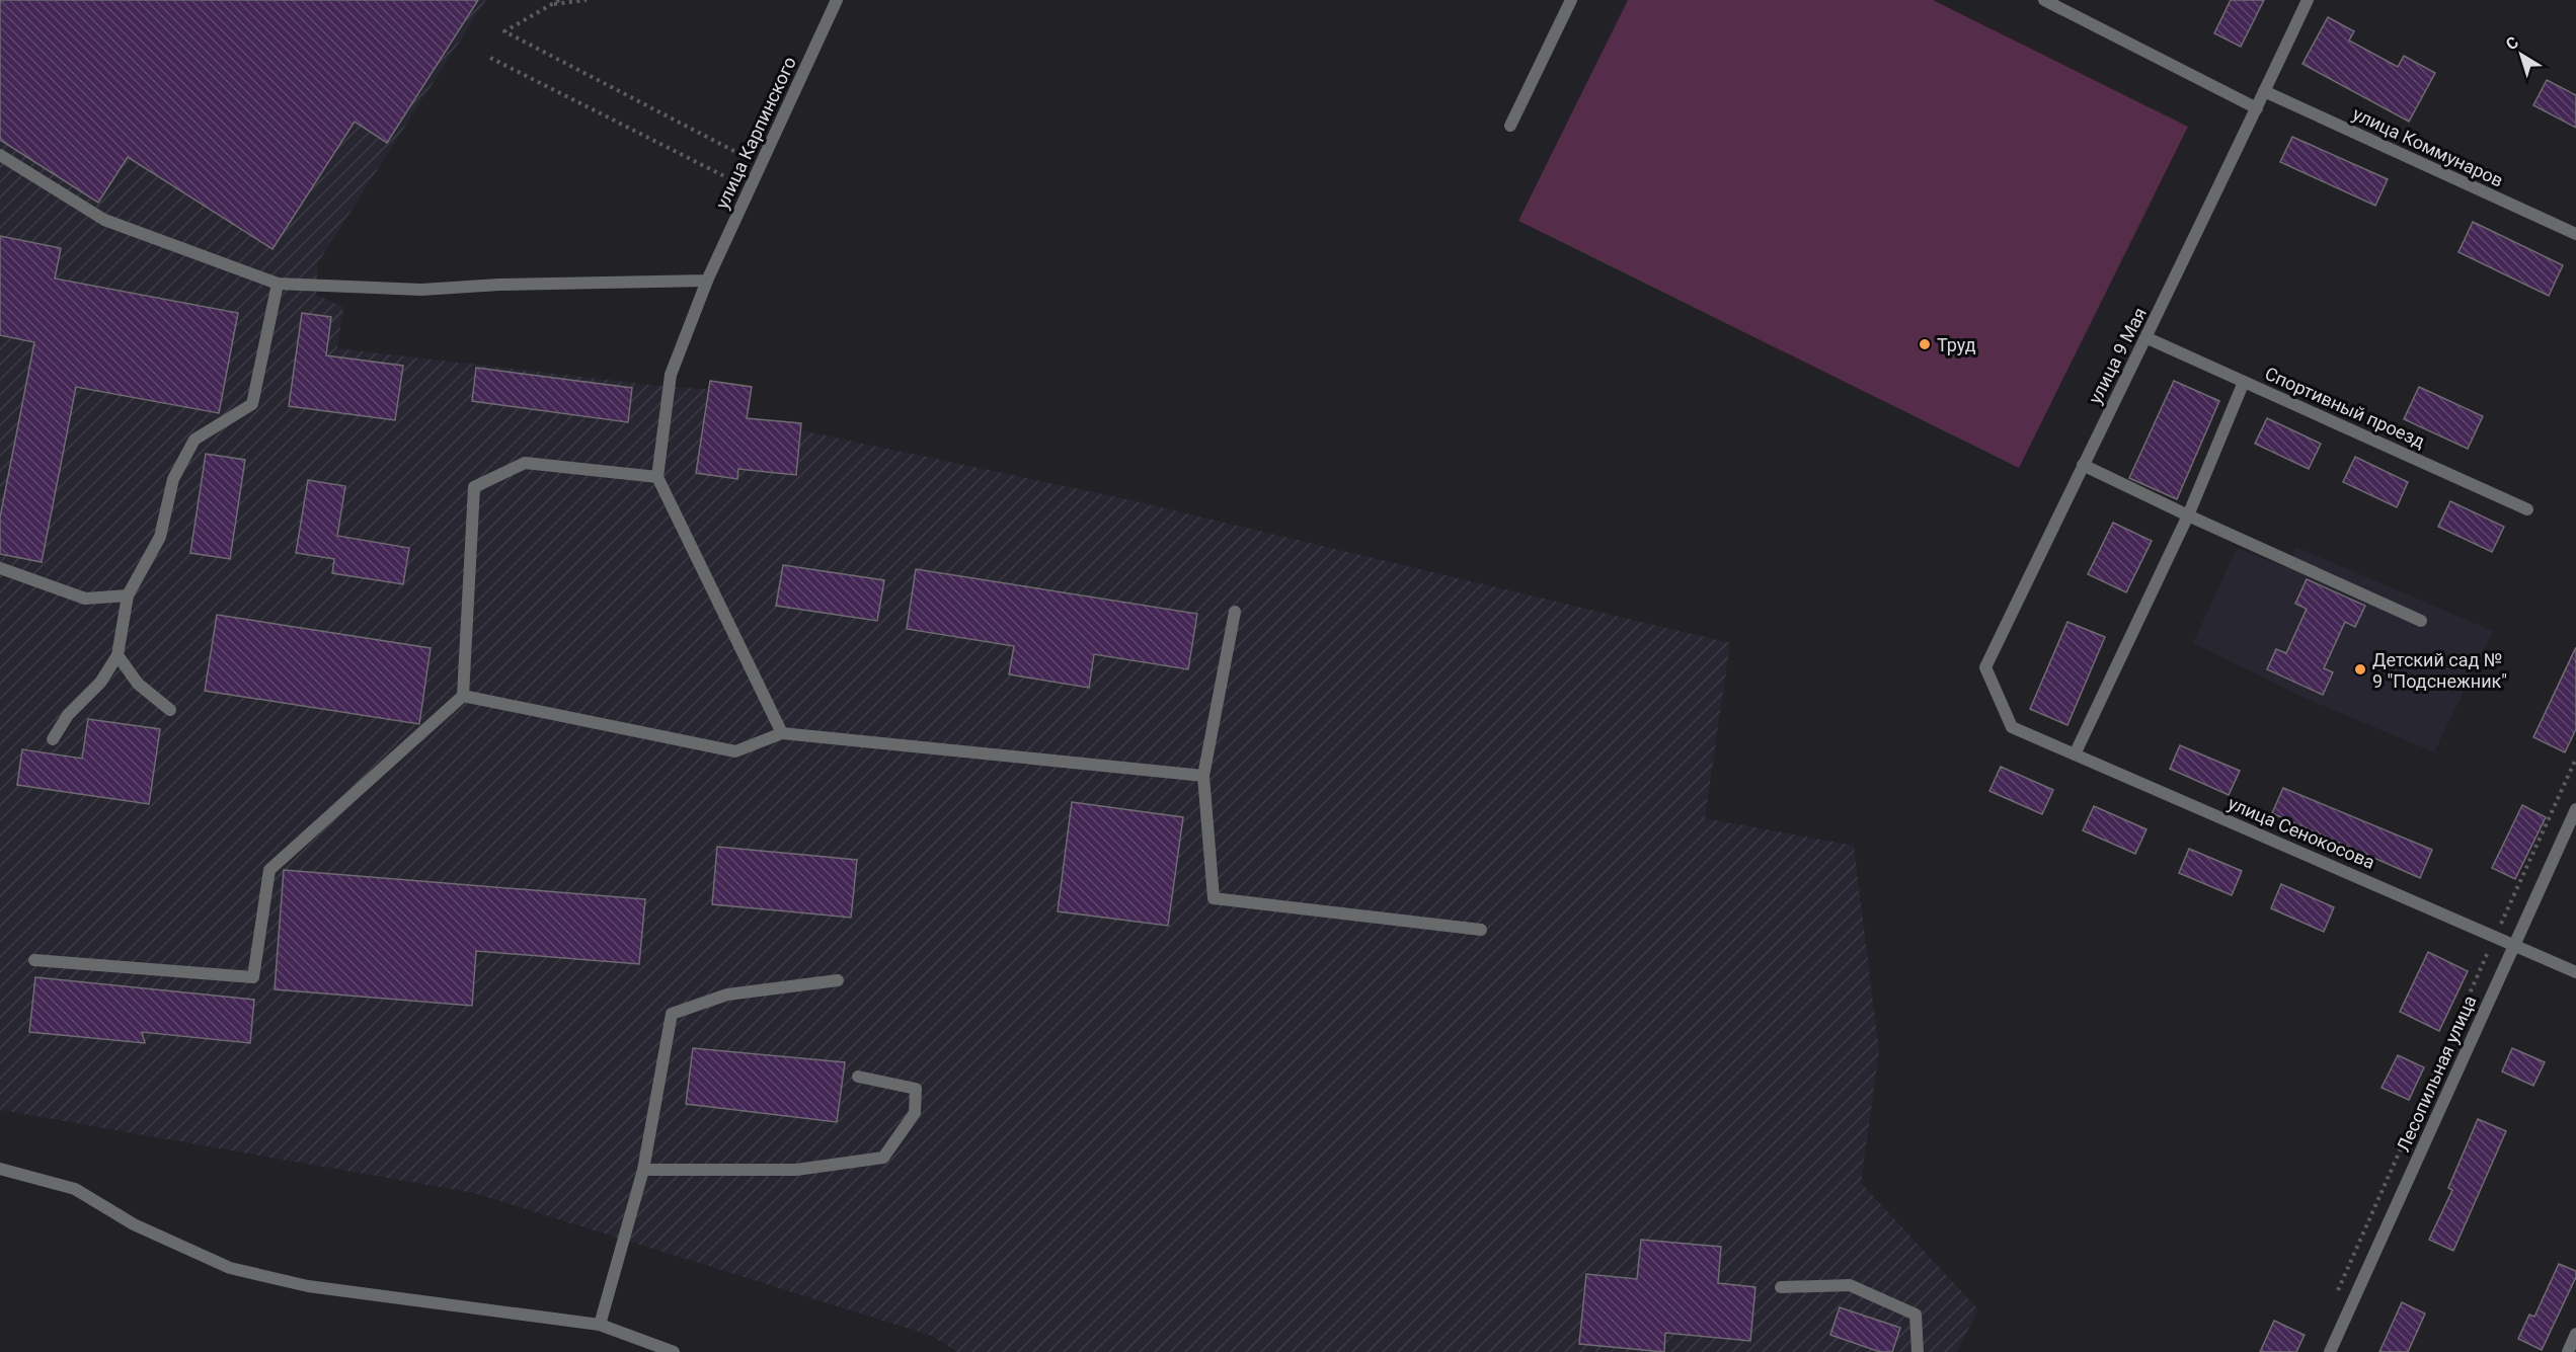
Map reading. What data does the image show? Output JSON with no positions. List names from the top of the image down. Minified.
{"streets":{"street":["улица Карпинского","улица Коммунаров","улица 9 Мая","Спортивный проезд","улица Сенокосова","Лесопильная улица"]},"crossings":[["улица Коммунаров","улица 9 Мая"],["улица 9 Мая","Спортивный проезд"],["улица 9 Мая","улица Сенокосова"],["улица Сенокосова","Лесопильная улица"]],"places":["Труд","Детский сад № 9 \"Подснежник\""],"north":"top left"}
